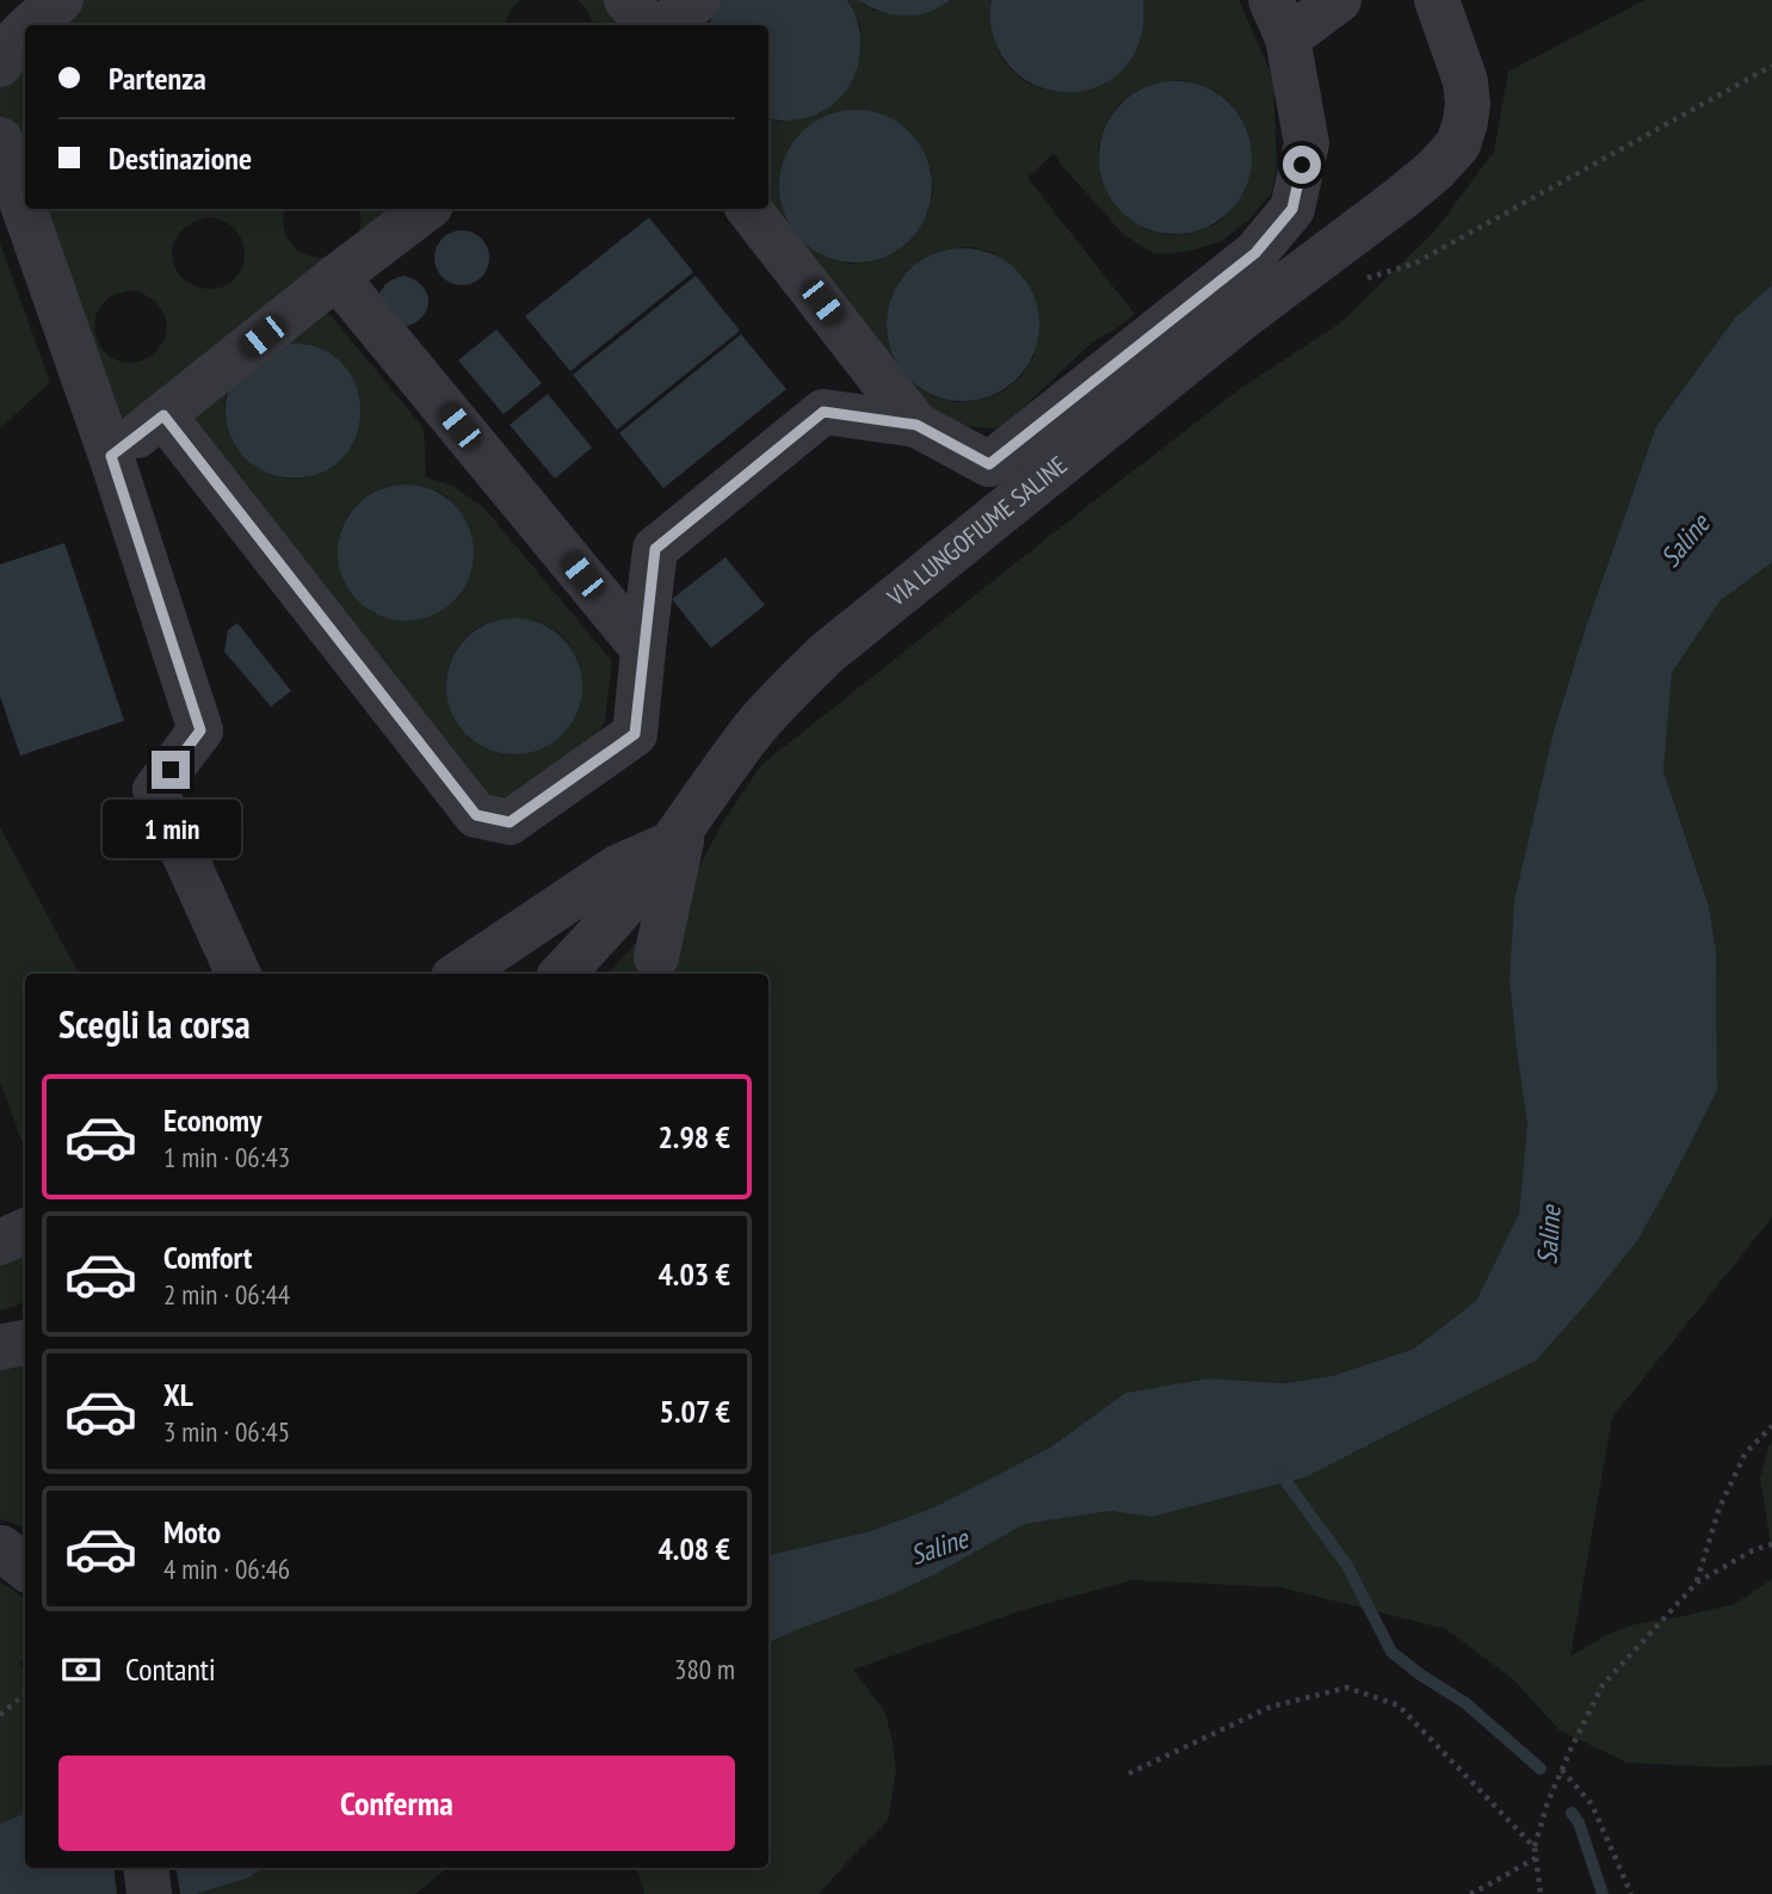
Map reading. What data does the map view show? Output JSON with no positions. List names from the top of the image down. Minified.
{"streets":{"street":["VIA LUNGOFIUME SALINE"]},"water":["Saline"],"page":{"banner":["Partenza","Destinazione"],"bubble":"1 min","heading":"Scegli la corsa","list":[{"name":"Economy","note":"1 min · 06:43","value":"2.98 €"},{"name":"Comfort","note":"2 min · 06:44","value":"4.03 €"},{"name":"XL","note":"3 min · 06:45","value":"5.07 €"},{"name":"Moto","note":"4 min · 06:46","value":"4.08 €"}],"pay":["Contanti","380 m"],"buttons":"Conferma"}}
